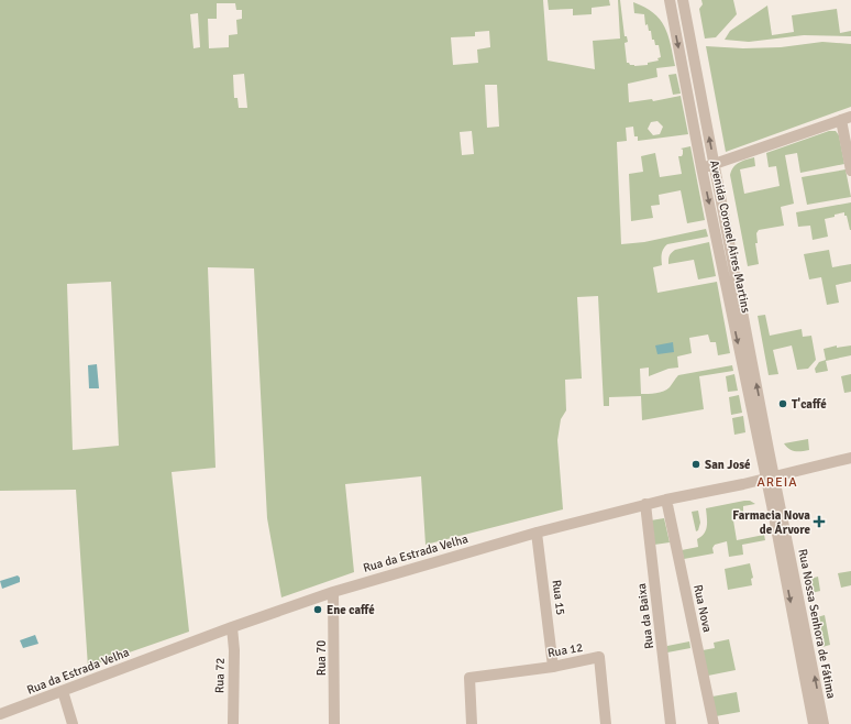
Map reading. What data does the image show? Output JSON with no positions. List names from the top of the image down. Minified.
{"streets":{"street":["Avenida Coronel Aires Martins","Rua da Estrada Velha","Rua 15","Rua Nova","Rua da Baixa","Rua Nossa Senhora de Fátima","Rua 12","Rua 70","Rua 72"]},"crossings":[["Avenida Coronel Aires Martins","Rua da Estrada Velha"],["Avenida Coronel Aires Martins","Rua Nossa Senhora de Fátima"],["Rua da Estrada Velha","Rua 15"],["Rua da Estrada Velha","Rua Nova"],["Rua da Estrada Velha","Rua da Baixa"],["Rua da Estrada Velha","Rua Nossa Senhora de Fátima"],["Rua da Estrada Velha","Rua 70"],["Rua da Estrada Velha","Rua 72"],["Rua 15","Rua 12"]],"districts":["AREIA"],"places":{"other":["T'caffé","San José","Ene caffé"],"health":["Farmacia Nova de Árvore"]}}
